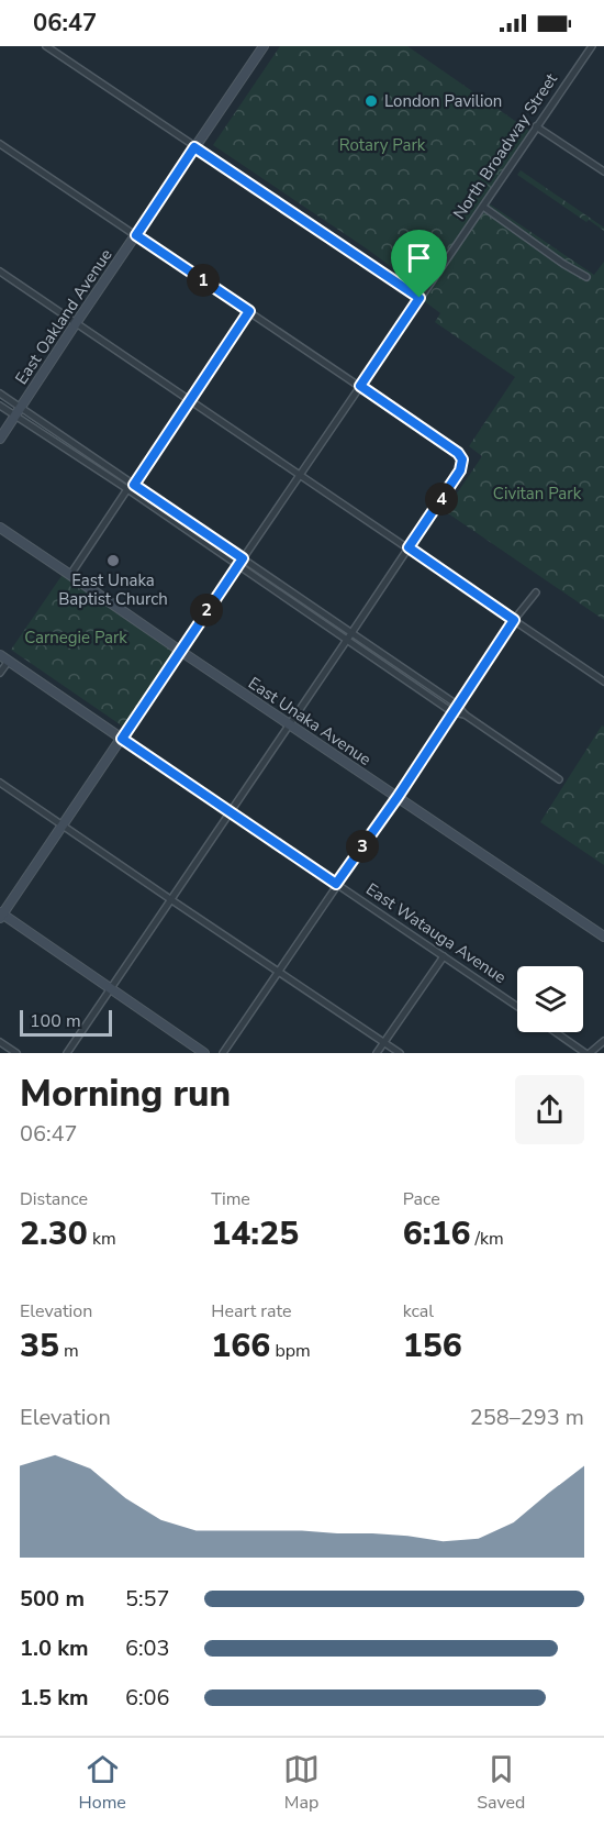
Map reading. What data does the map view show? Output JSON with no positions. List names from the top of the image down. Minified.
{"streets":{"main road":["North Broadway Street","East Oakland Avenue","East Unaka Avenue","East Watauga Avenue"]},"crossings":[["North Broadway Street","East Unaka Avenue"],["North Broadway Street","East Watauga Avenue"]],"parks":["Rotary Park","Civitan Park","Carnegie Park"],"places":["London Pavilion","East Unaka Baptist Church"],"scale_bar":"100 m","page":{"status":"06:47","pins":["1","4","2","3"],"scale":"100 m","heading":["Morning run","06:47"],"stats":[["Distance","2.30 km"],["Time","14:25"],["Pace","6:16 /km"],["Elevation","35 m"],["Heart rate","166 bpm"],["kcal","156"]],"chart":["Elevation","258–293 m"],"list":[{"name":"500 m","note":"5:57"},{"name":"1.0 km","note":"6:03"},{"name":"1.5 km","note":"6:06"}],"tabs":["Home","Map","Saved"]}}
